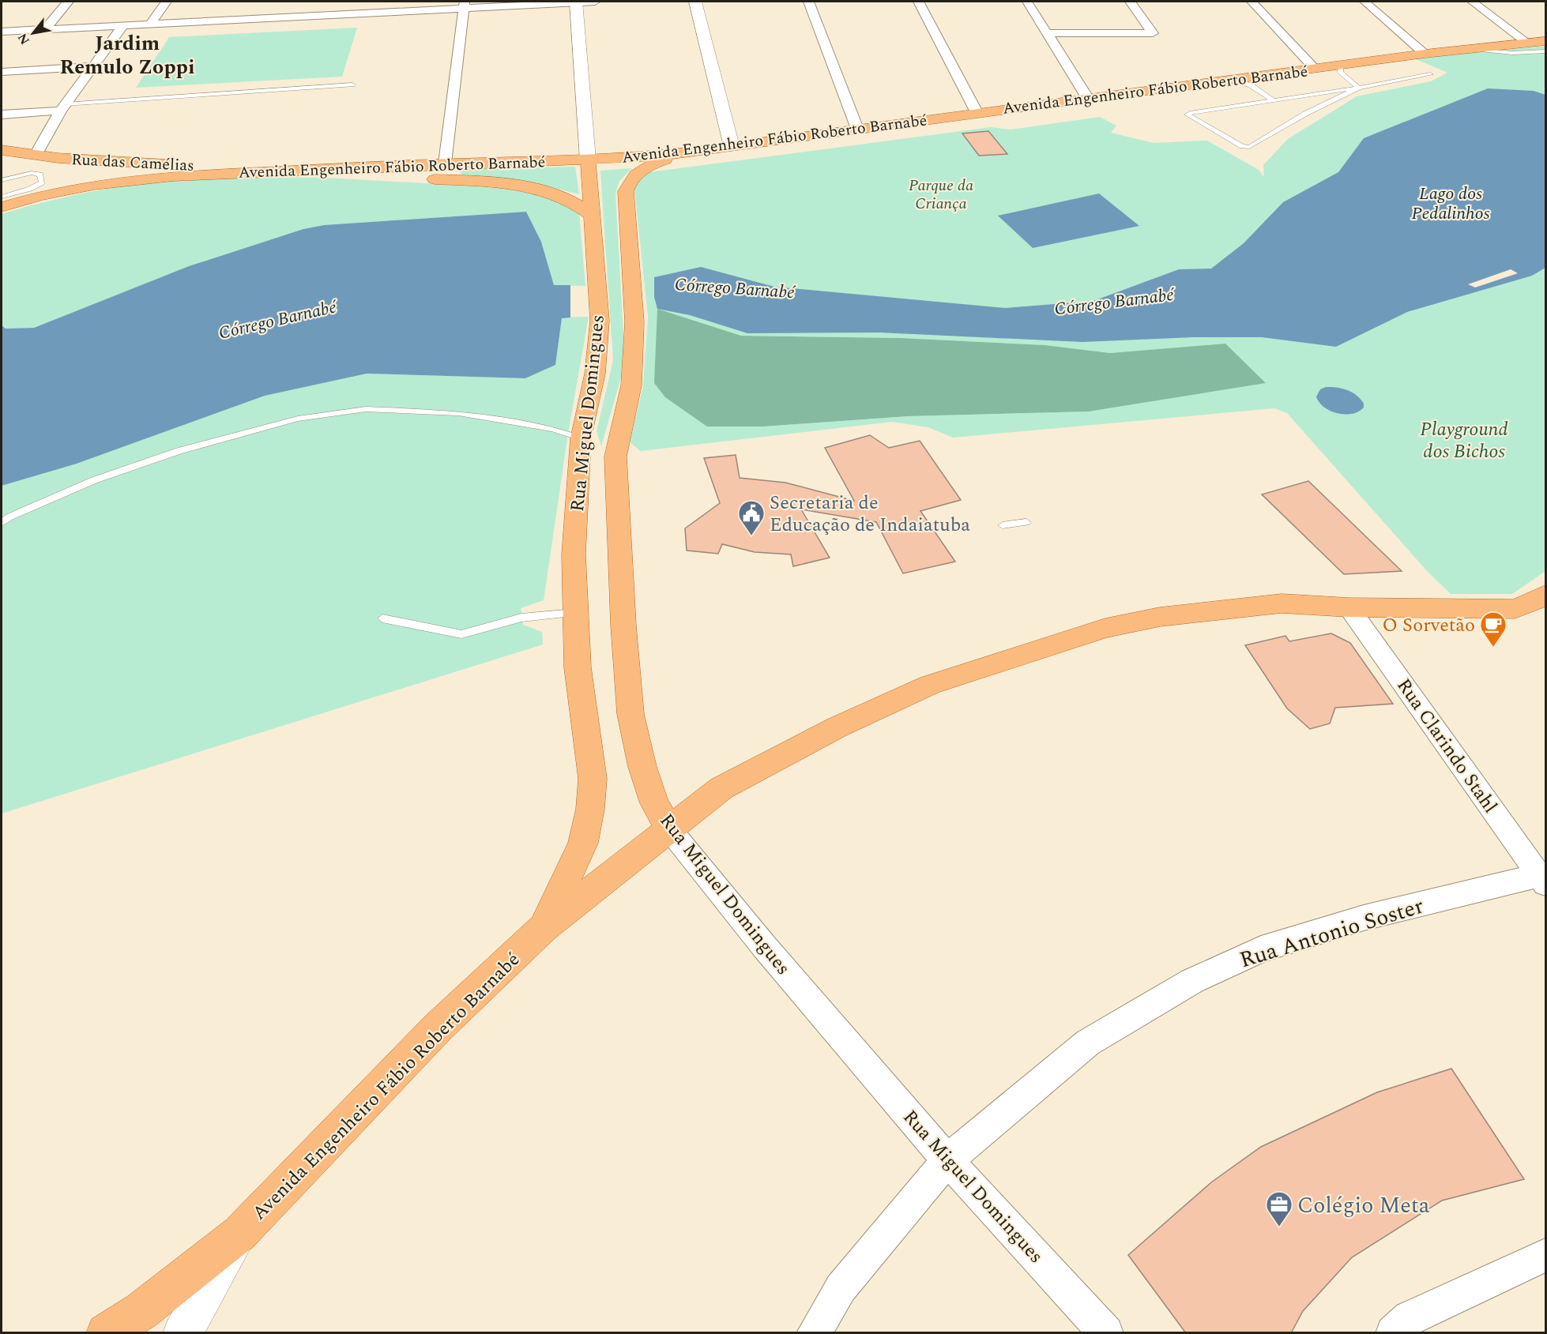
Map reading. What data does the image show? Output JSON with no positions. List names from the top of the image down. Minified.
{"streets":{"main road":["Avenida Engenheiro Fábio Roberto Barnabé","Rua das Camélias","Rua Miguel Domingues"],"street":["Rua Clarindo Stahl","Rua Antonio Soster"]},"crossings":[["Avenida Engenheiro Fábio Roberto Barnabé","Rua das Camélias"],["Avenida Engenheiro Fábio Roberto Barnabé","Rua Miguel Domingues"],["Avenida Engenheiro Fábio Roberto Barnabé","Rua Clarindo Stahl"],["Rua Miguel Domingues","Rua Antonio Soster"],["Rua Clarindo Stahl","Rua Antonio Soster"]],"districts":["Jardim Remulo Zoppi"],"water":["Lago dos Pedalinhos","Córrego Barnabé"],"parks":["Parque da Criança","Playground dos Bichos"],"places":{"public building":["Secretaria de Educação de Indaiatuba"],"cafe":["O Sorvetão"],"office":["Colégio Meta"]},"north":"bottom left"}
